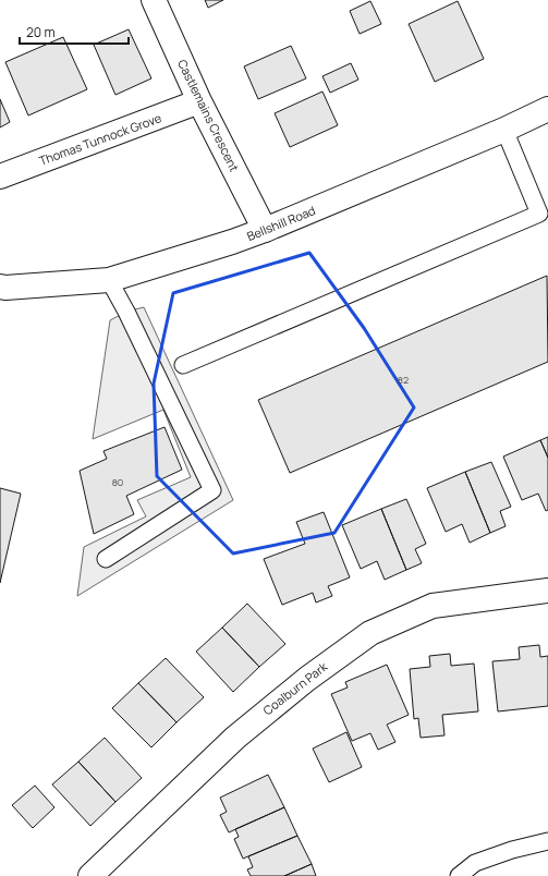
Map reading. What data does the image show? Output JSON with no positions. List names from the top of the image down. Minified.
{"streets":{"street":["Castlemains Crescent","Thomas Tunnock Grove","Bellshill Road","Coalburn Park"]},"crossings":[["Castlemains Crescent","Thomas Tunnock Grove"],["Castlemains Crescent","Bellshill Road"]],"house_numbers":["82","80"],"scale_bar":"20 m"}
